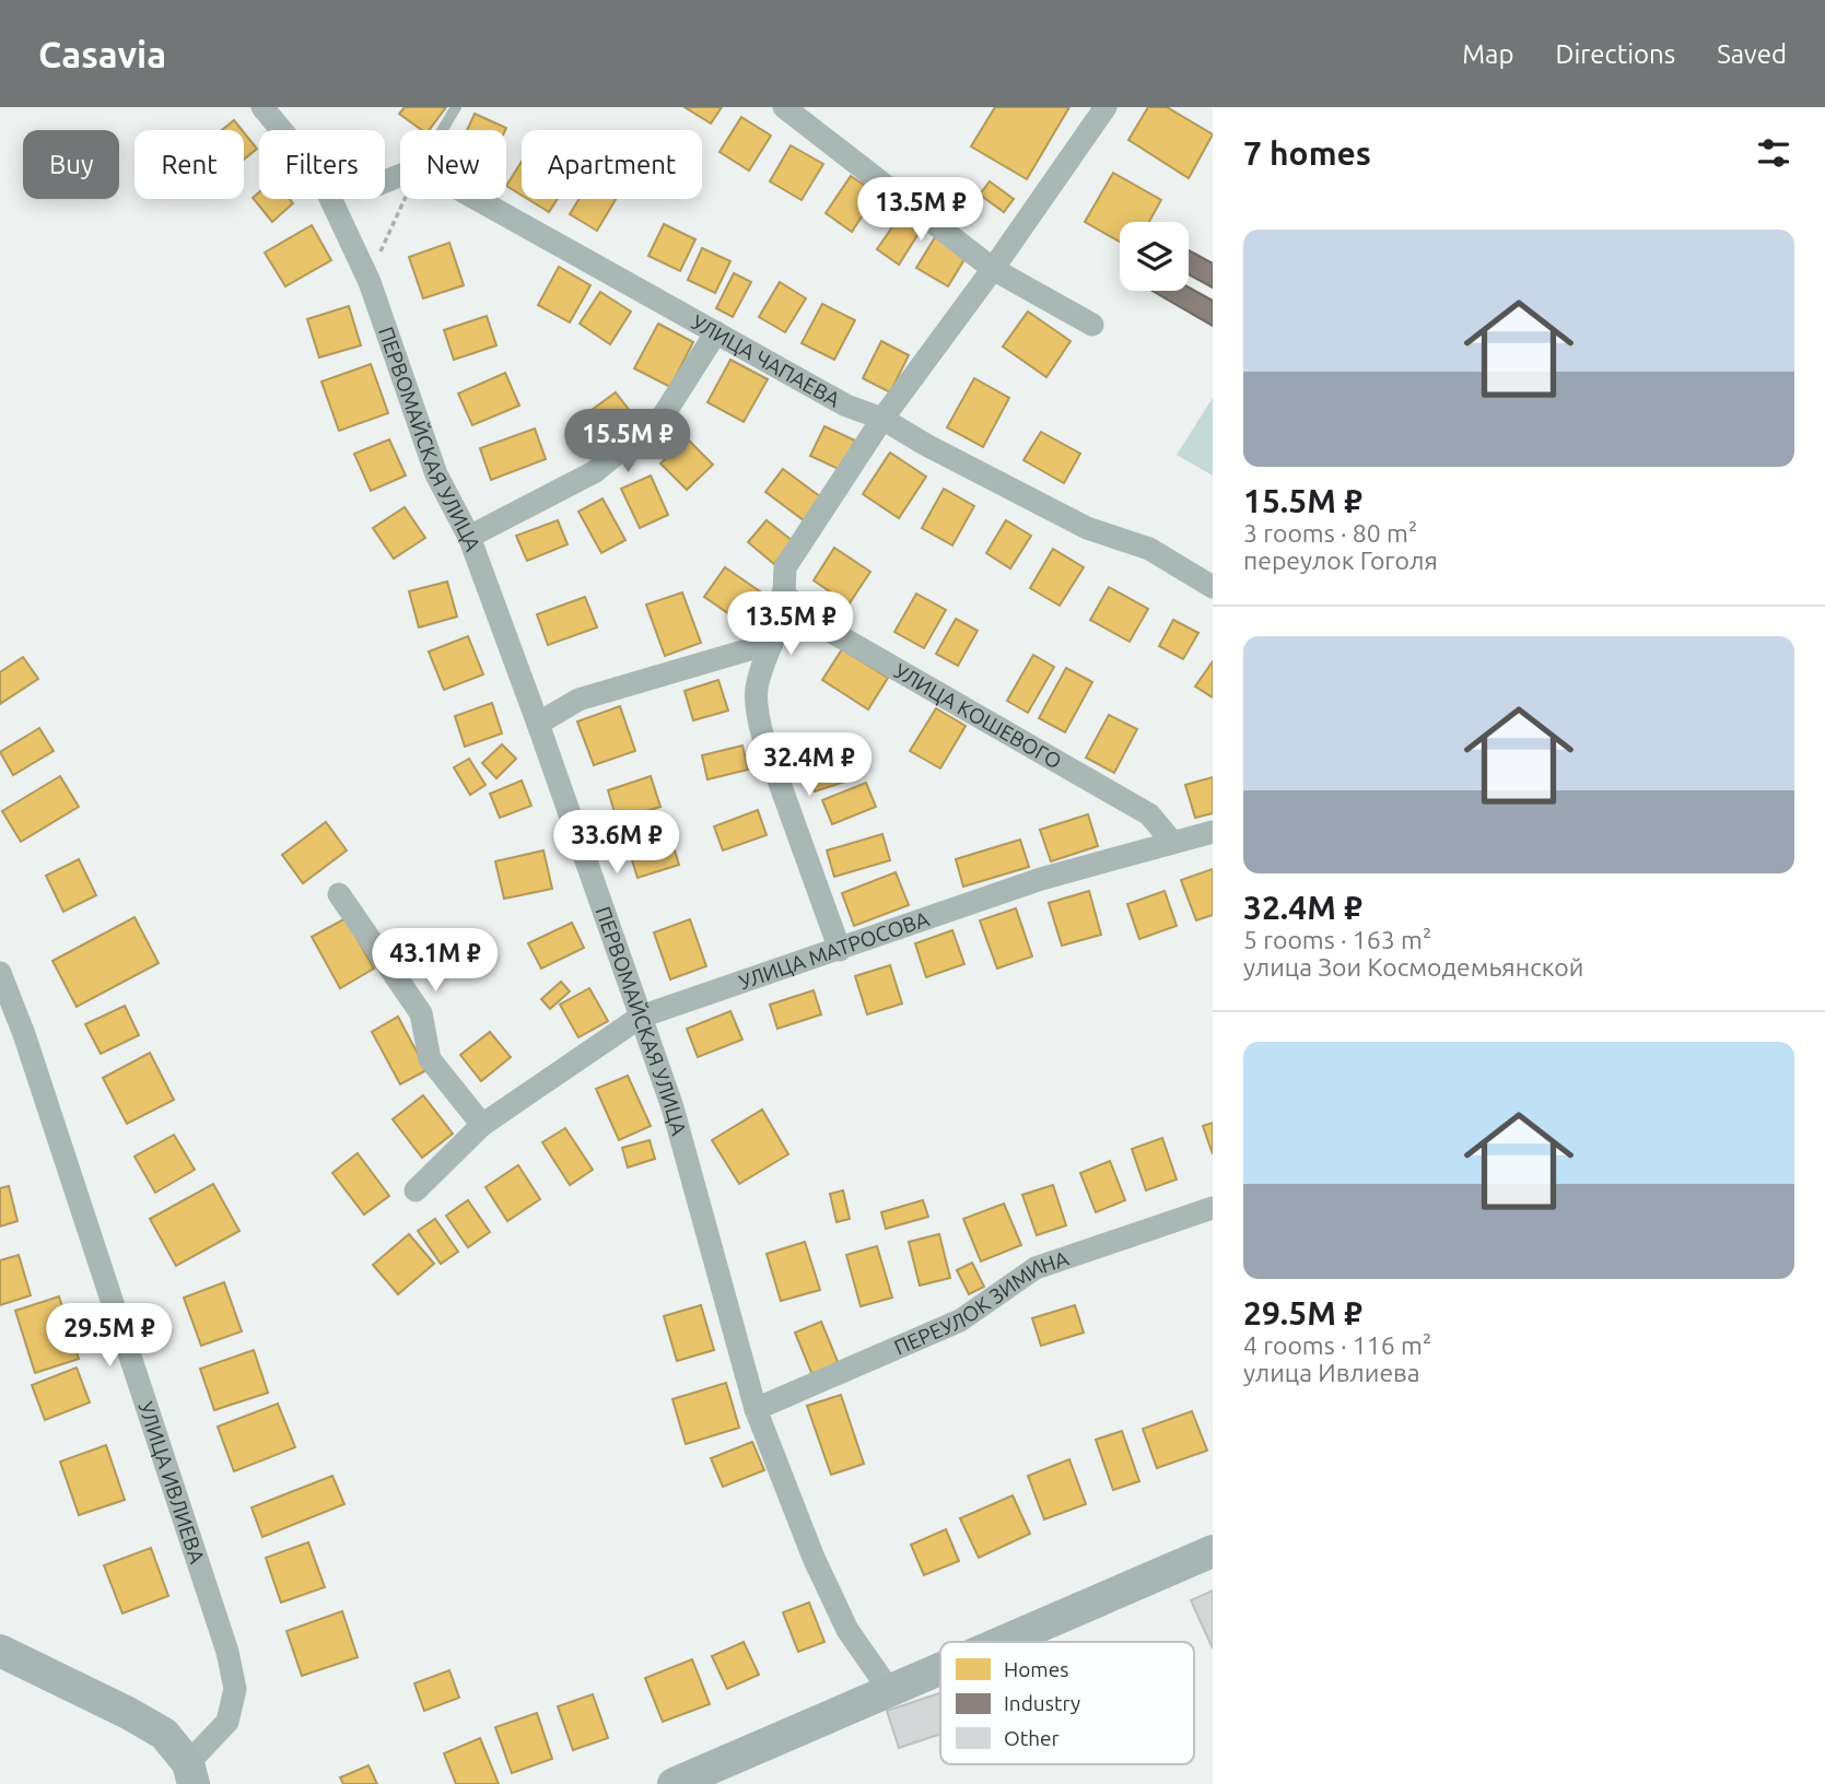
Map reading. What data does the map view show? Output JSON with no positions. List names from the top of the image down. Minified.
{"streets":{"street":["УЛИЦА ЧАПАЕВА","ПЕРВОМАЙСКАЯ УЛИЦА","УЛИЦА КОШЕВОГО","УЛИЦА МАТРОСОВА","ПЕРЕУЛОК ЗИМИНА","УЛИЦА ИВЛИЕВА"]},"crossings":[["ПЕРВОМАЙСКАЯ УЛИЦА","УЛИЦА МАТРОСОВА"],["ПЕРВОМАЙСКАЯ УЛИЦА","ПЕРЕУЛОК ЗИМИНА"],["УЛИЦА КОШЕВОГО","УЛИЦА МАТРОСОВА"]],"legend":["Homes","Industry","Other"],"page":{"header":"Casavia","nav":["Map","Directions","Saved"],"heading":"7 homes","chip":["Buy","Rent","Filters","New","Apartment"],"price":["13.5M ₽","15.5M ₽","13.5M ₽","32.4M ₽","33.6M ₽","43.1M ₽","29.5M ₽"],"list":[{"name":"15.5M ₽","note":"3 rooms · 80 m² · переулок Гоголя"},{"name":"32.4M ₽","note":"5 rooms · 163 m² · улица Зои Космодемьянской"},{"name":"29.5M ₽","note":"4 rooms · 116 m² · улица Ивлиева"}]}}
